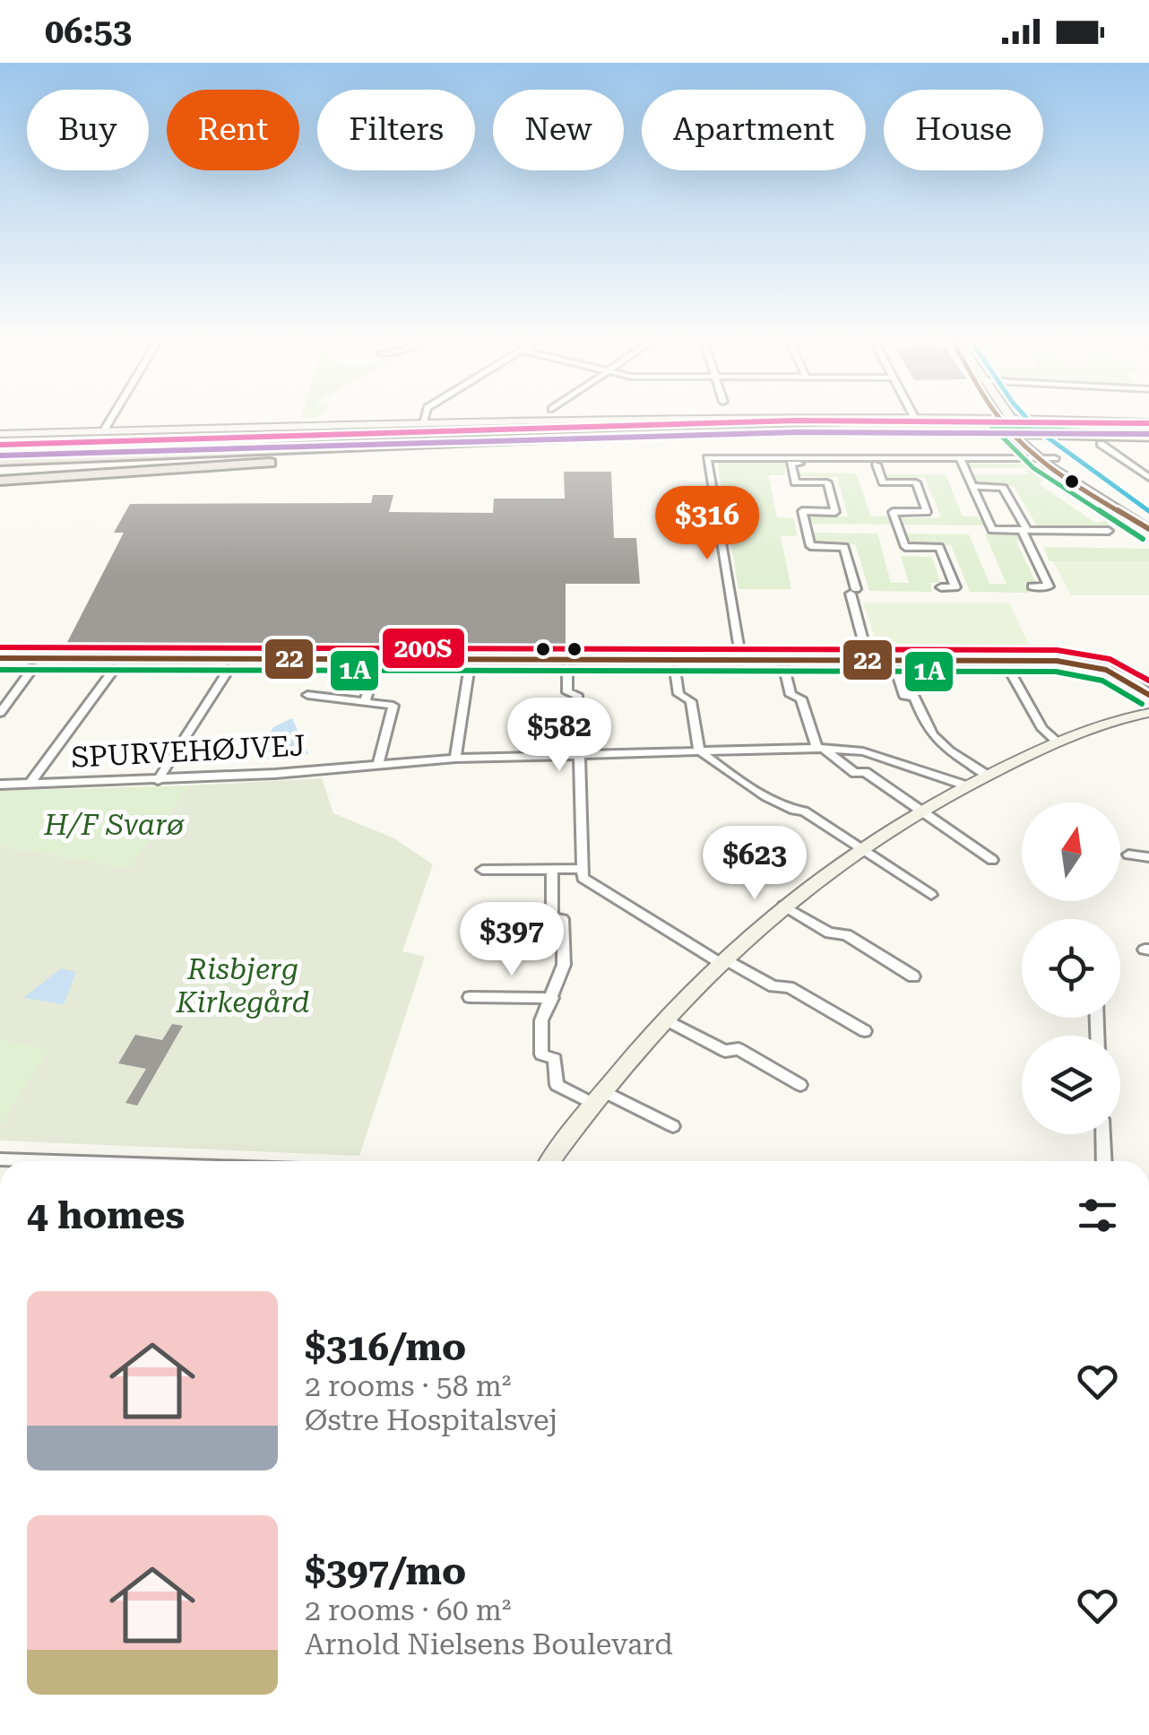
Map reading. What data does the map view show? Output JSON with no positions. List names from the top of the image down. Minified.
{"streets":{"street":["SPURVEHØJVEJ"]},"parks":["H/F Svarø","Risbjerg Kirkegård"],"lines":["transit line 22","transit line 1A","transit line 200S"],"north":"top","page":{"status":"06:53","chip":["Buy","Rent","Filters","New","Apartment","House"],"price":["$316","$582","$623","$397"],"heading":"4 homes","list":[{"name":"$316/mo","note":"2 rooms · 58 m² · Østre Hospitalsvej"},{"name":"$397/mo","note":"2 rooms · 60 m² · Arnold Nielsens Boulevard"}]}}
